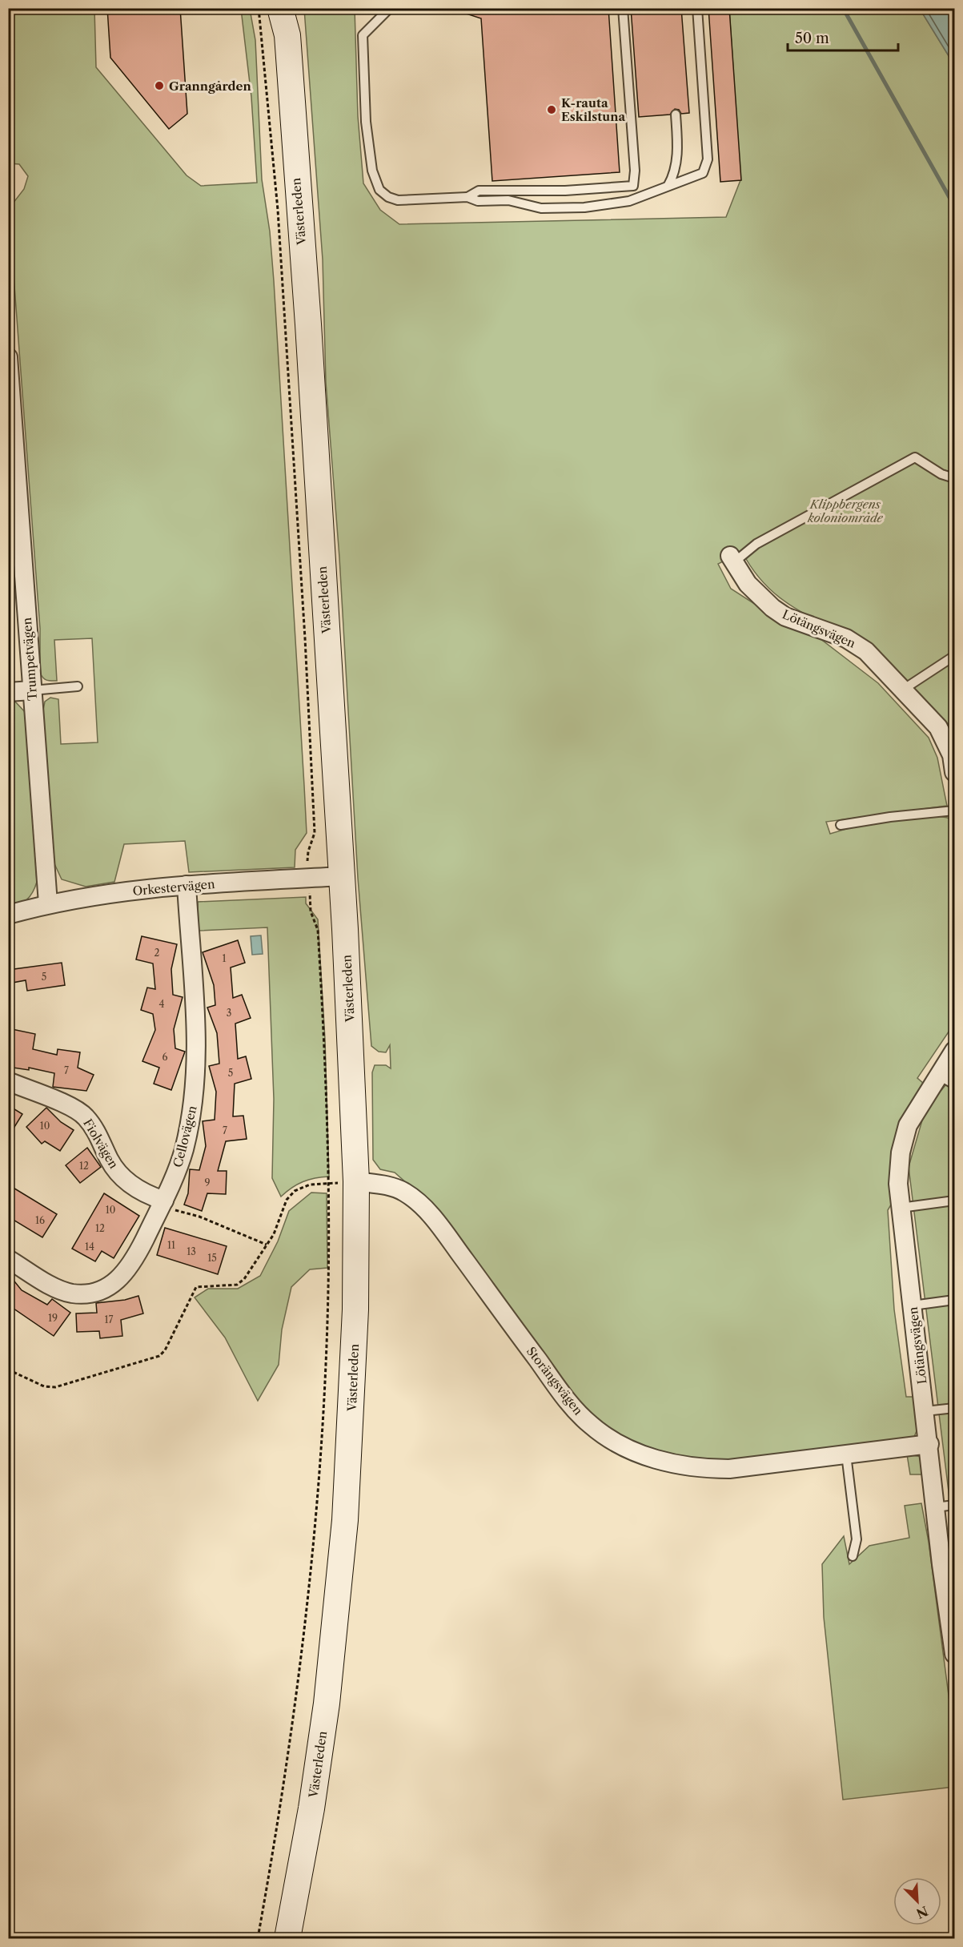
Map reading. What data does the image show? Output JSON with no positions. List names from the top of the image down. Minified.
{"streets":{"main road":["Västerleden"],"street":["Lötängsvägen","Trumpetvägen","Orkestervägen","Cellovägen","Fiolvägen","Storängsvägen"]},"crossings":[["Västerleden","Orkestervägen"],["Västerleden","Storängsvägen"],["Lötängsvägen","Storängsvägen"],["Trumpetvägen","Orkestervägen"],["Orkestervägen","Cellovägen"],["Cellovägen","Fiolvägen"]],"parks":["Klippbergens koloniområde"],"places":["Granngården","K-rauta Eskilstuna"],"house_numbers":["2","1","5","4","3","6","7","5","10","7","12","9","10","16","12","11","14","13","15","19","17"],"scale_bar":"50 m","north":"bottom right"}
